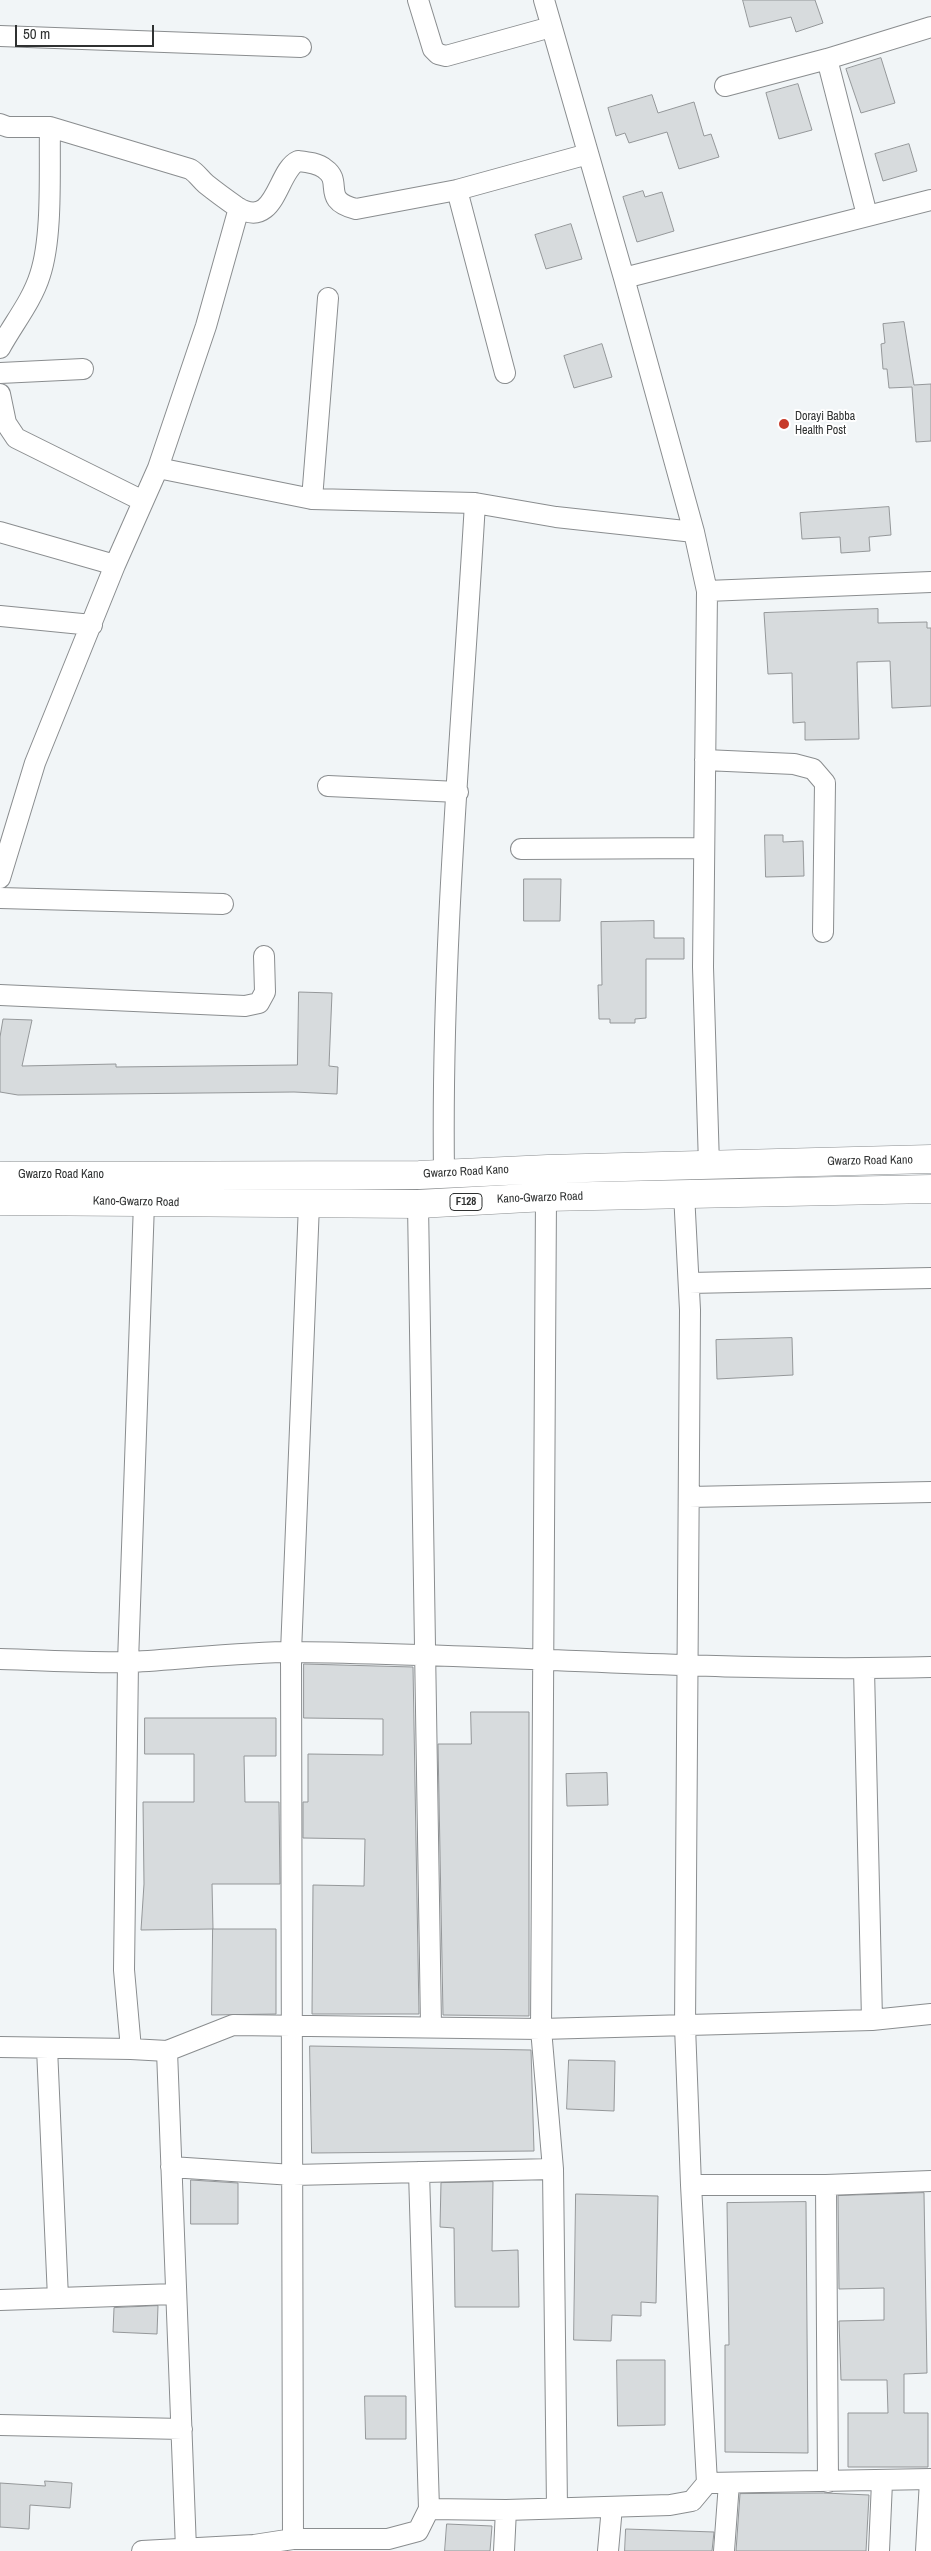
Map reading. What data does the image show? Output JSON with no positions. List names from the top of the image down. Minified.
{"streets":{"main road":["Gwarzo Road Kano","Kano-Gwarzo Road","F128"]},"places":["Dorayi Babba Health Post"],"scale_bar":"50 m"}
